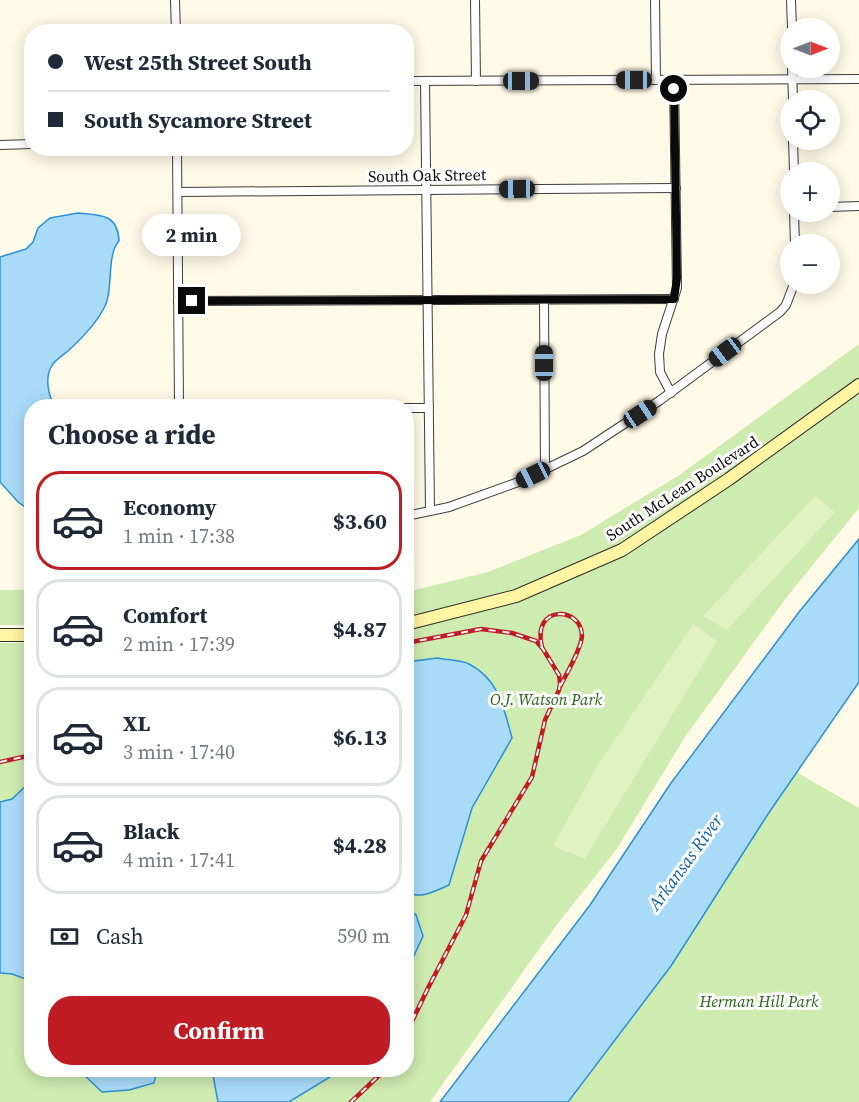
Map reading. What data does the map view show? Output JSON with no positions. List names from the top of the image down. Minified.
{"streets":{"main road":["South McLean Boulevard"],"street":["South Oak Street"]},"water":["Arkansas River"],"parks":["O.J. Watson Park","Herman Hill Park"],"north":"right","page":{"map_buttons":["+","−"],"banner":["West 25th Street South","South Sycamore Street"],"bubble":"2 min","heading":"Choose a ride","list":[{"name":"Economy","note":"1 min · 17:38","value":"$3.60"},{"name":"Comfort","note":"2 min · 17:39","value":"$4.87"},{"name":"XL","note":"3 min · 17:40","value":"$6.13"},{"name":"Black","note":"4 min · 17:41","value":"$4.28"}],"pay":["Cash","590 m"],"buttons":"Confirm"}}
